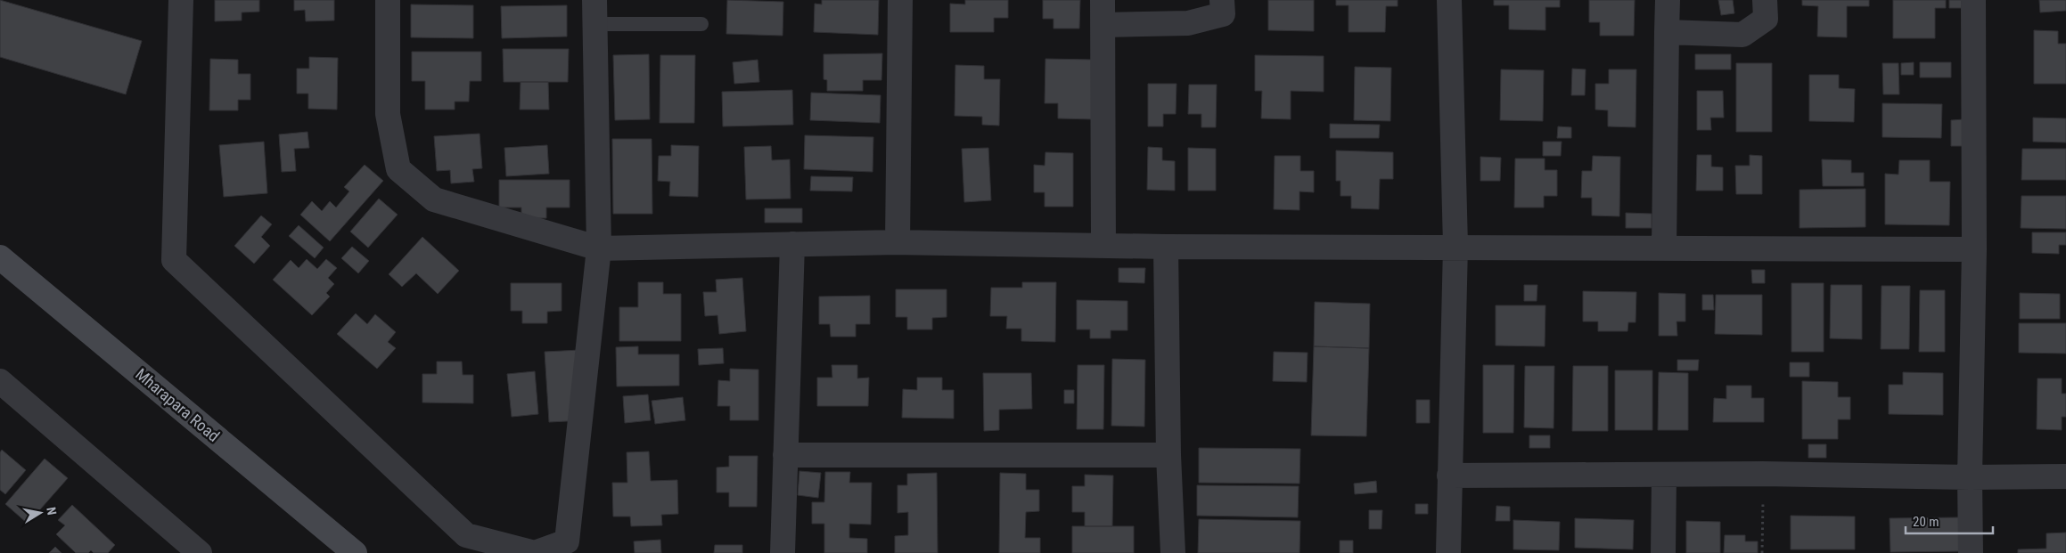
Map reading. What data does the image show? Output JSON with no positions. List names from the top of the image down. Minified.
{"streets":{"main road":["Mharapara Road"]},"scale_bar":"20 m","north":"right"}
